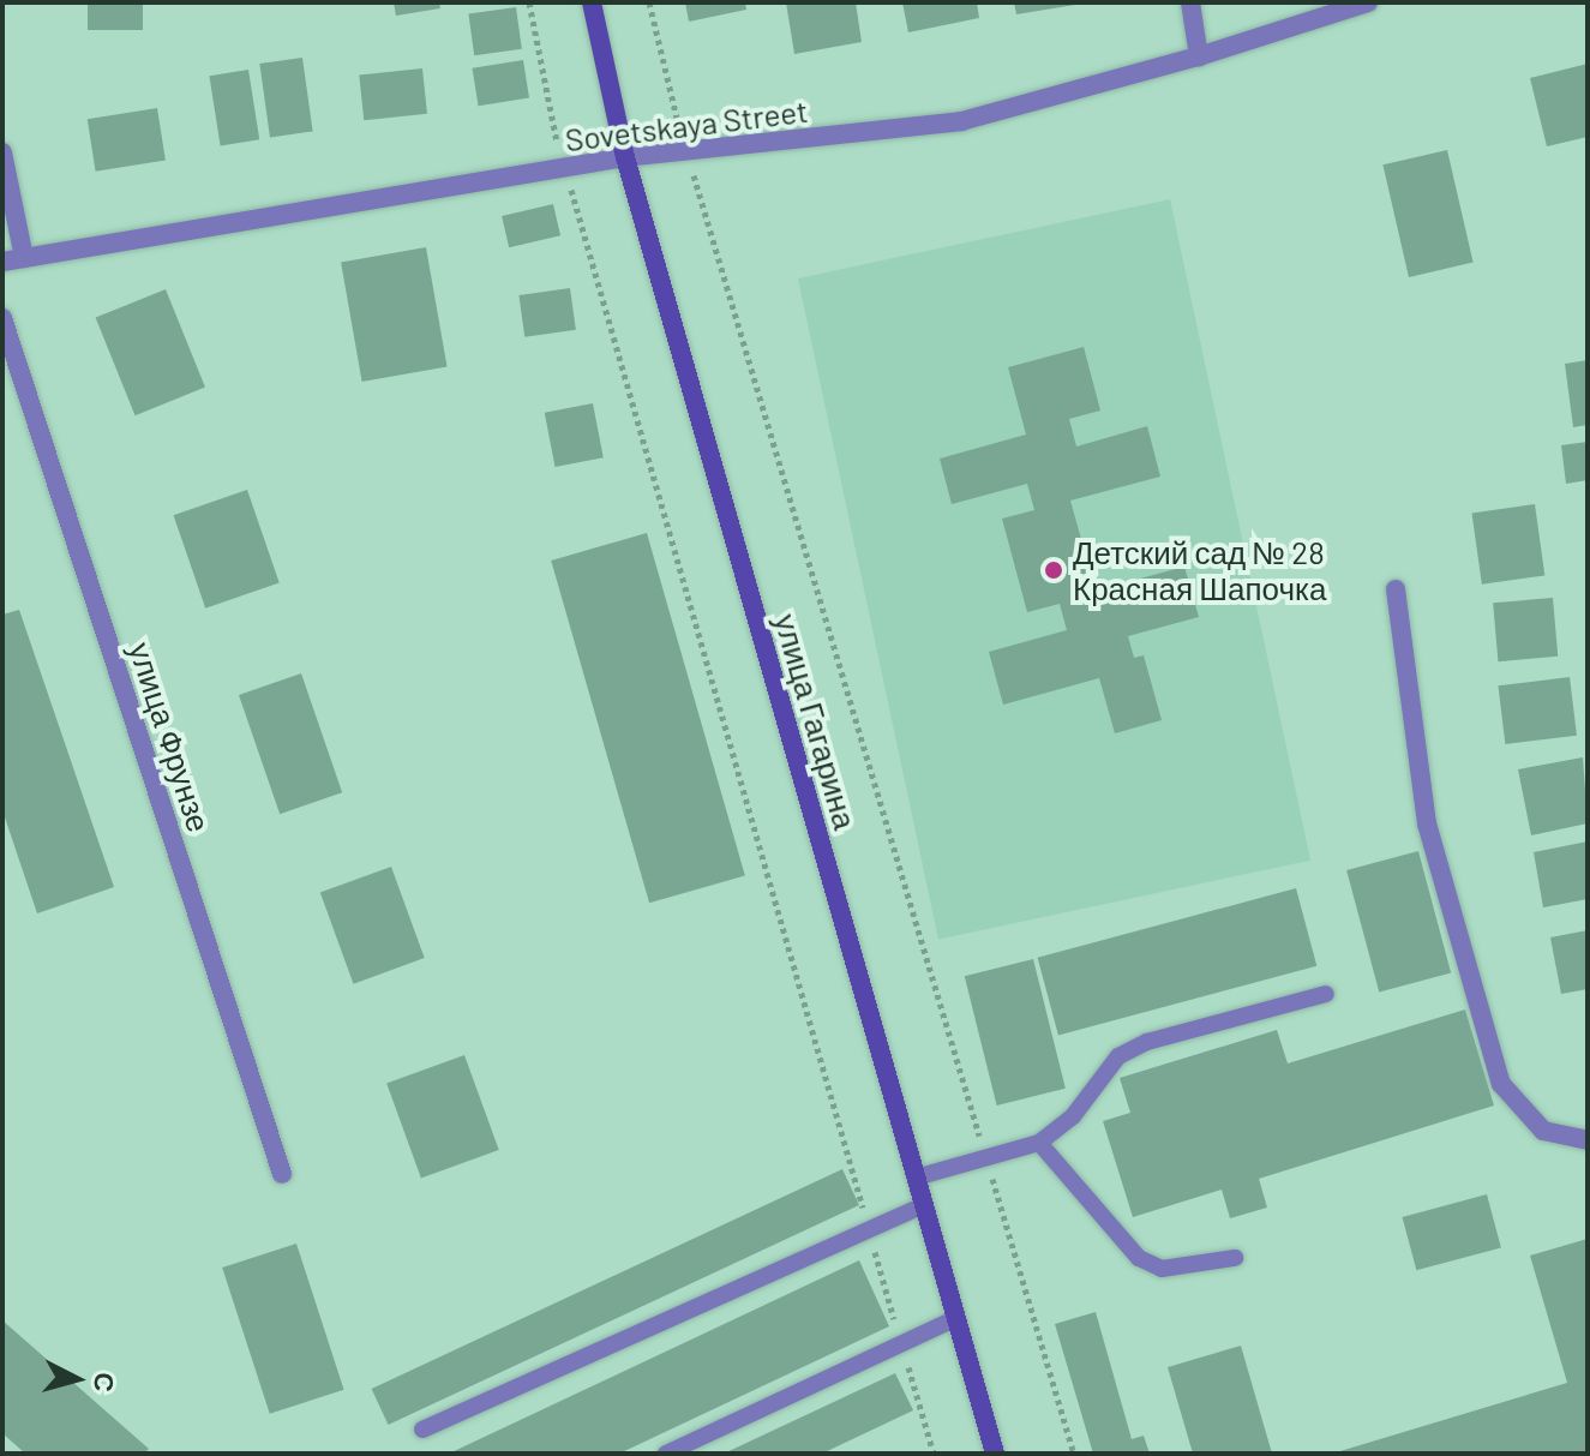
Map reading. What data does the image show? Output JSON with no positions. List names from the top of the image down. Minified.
{"streets":{"main road":["улица Гагарина"],"street":["Sovetskaya Street","улица Фрунзе"]},"crossings":[["Sovetskaya Street","улица Гагарина"]],"places":["Детский сад № 28 Красная Шапочка"],"north":"right"}
